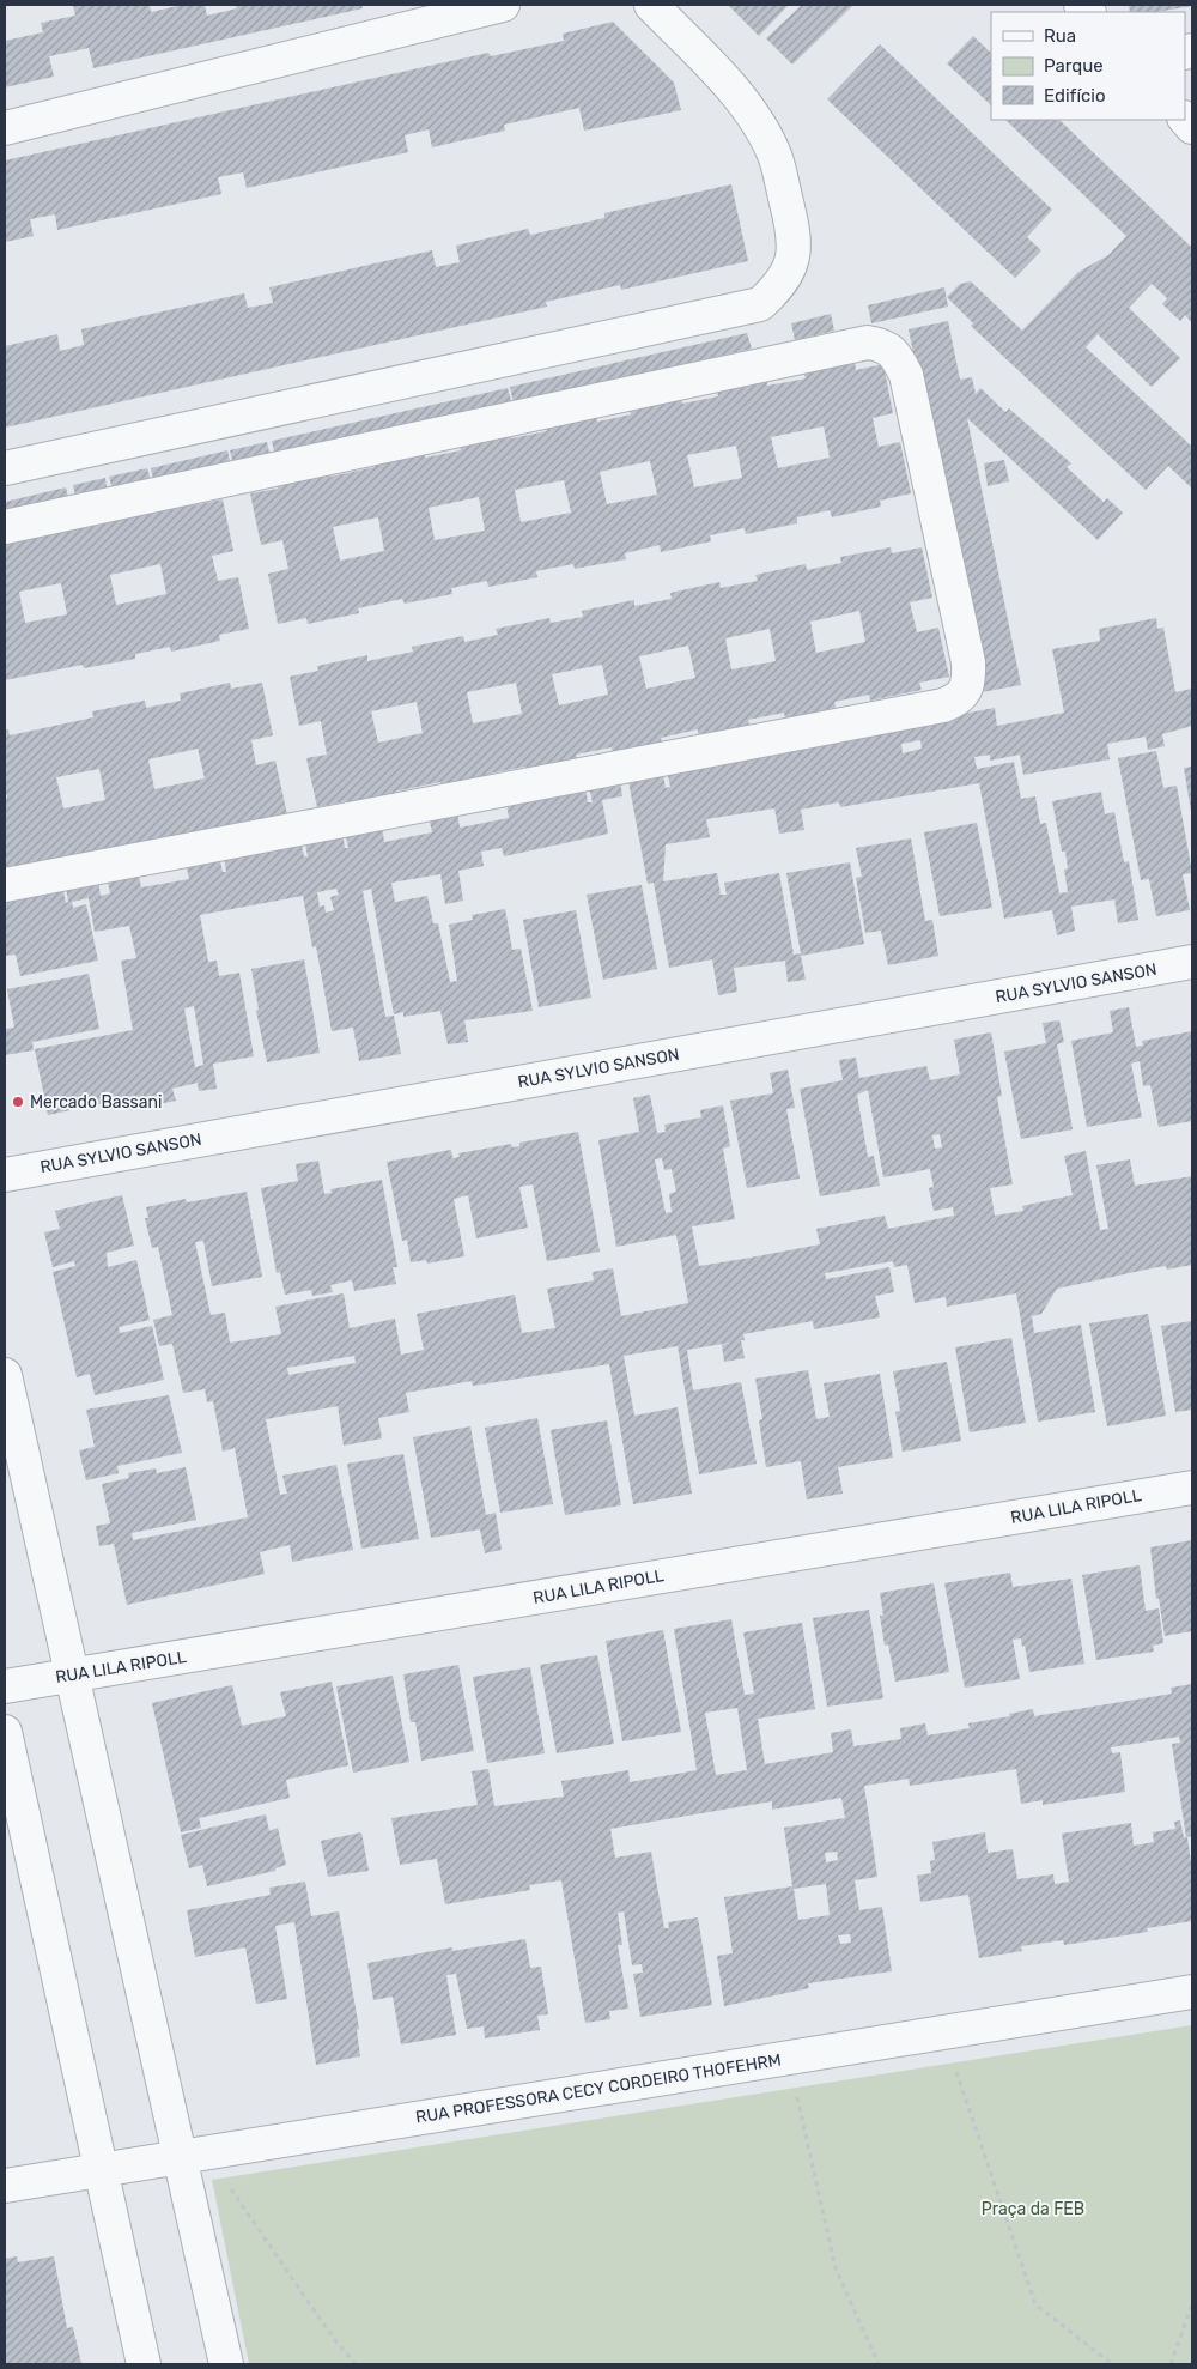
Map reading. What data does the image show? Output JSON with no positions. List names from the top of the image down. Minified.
{"streets":{"street":["RUA SYLVIO SANSON","RUA LILA RIPOLL","RUA PROFESSORA CECY CORDEIRO THOFEHRM"]},"parks":["Praça da FEB"],"places":["Mercado Bassani"],"legend":["Rua","Parque","Edifício"]}
